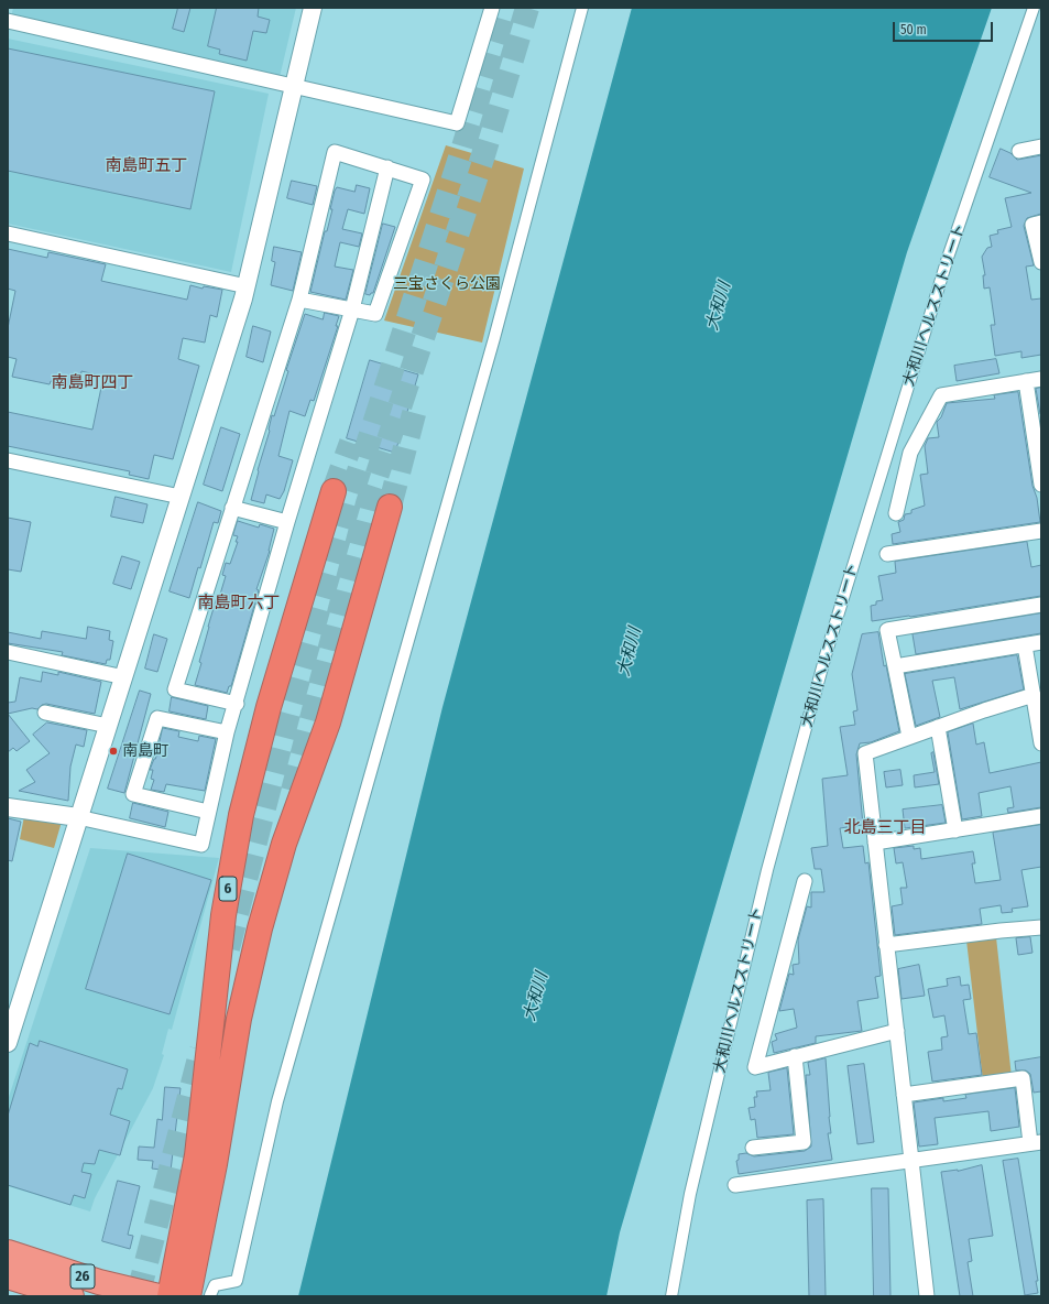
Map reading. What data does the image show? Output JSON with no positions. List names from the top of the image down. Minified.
{"streets":{"highway":["6","26"],"street":["大和川ヘルスストリート"]},"districts":["南島町五丁","南島町四丁","南島町六丁","北島三丁目"],"water":["大和川"],"parks":["三宝さくら公園"],"places":["南島町"],"scale_bar":"50 m"}
